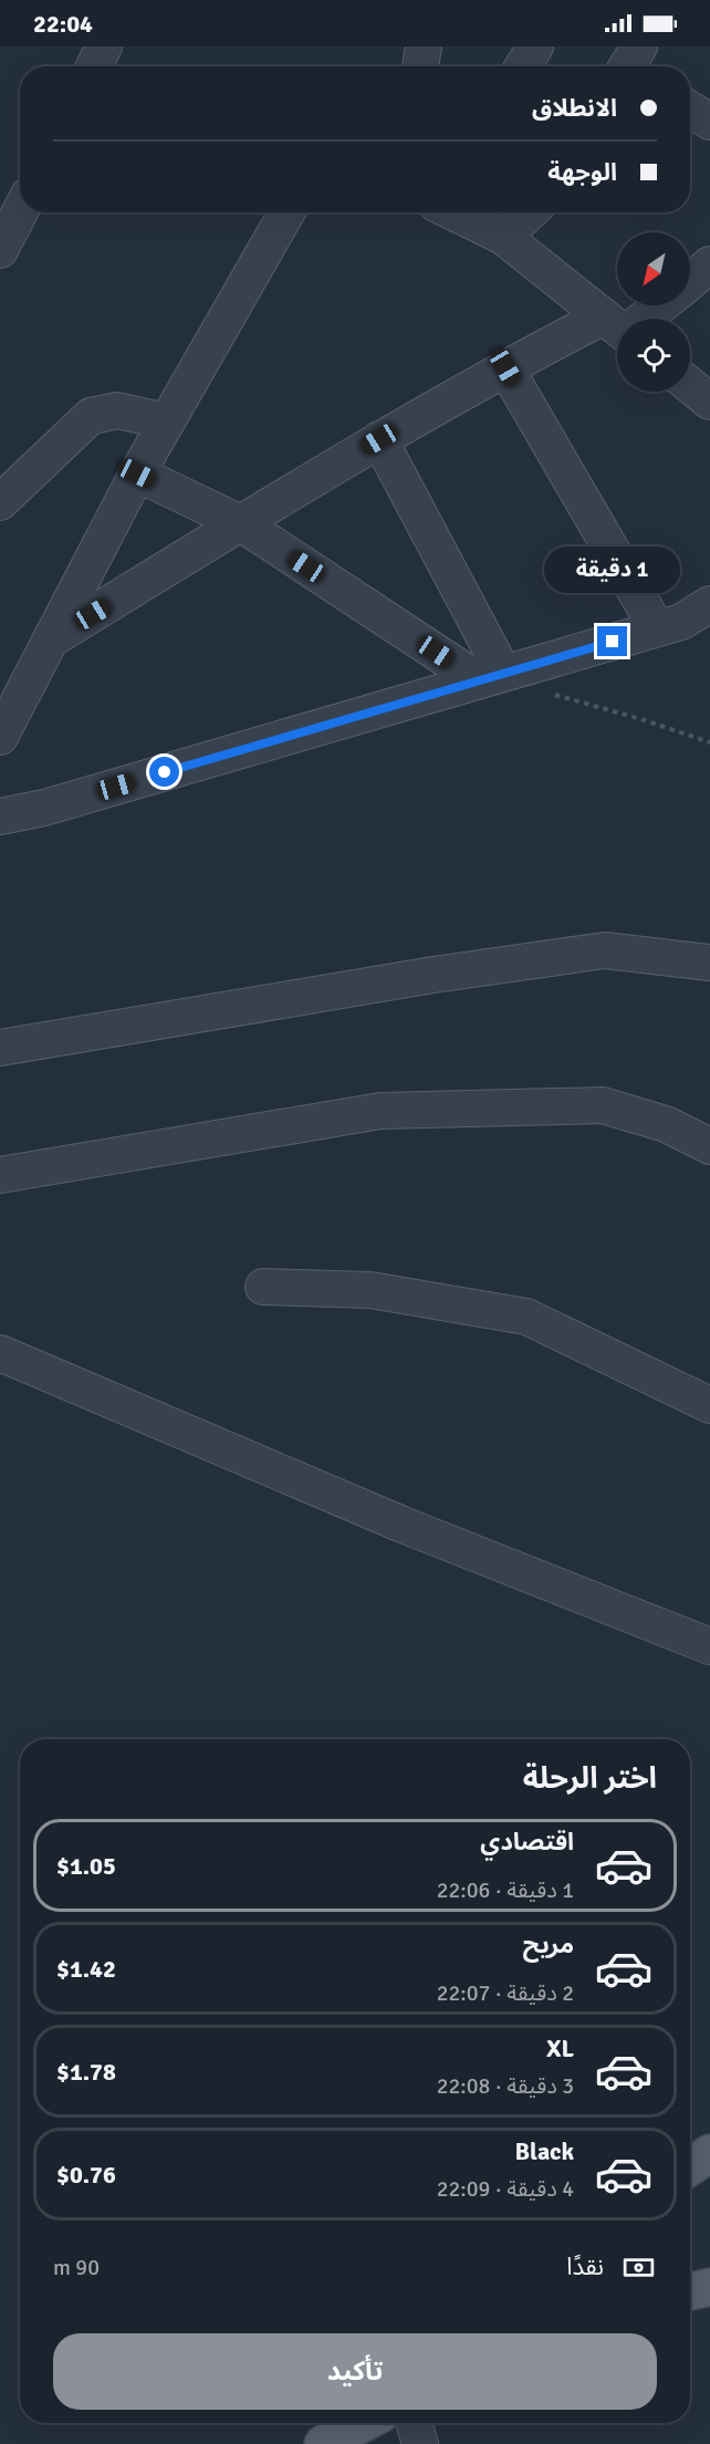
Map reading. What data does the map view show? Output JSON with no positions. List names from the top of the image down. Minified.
{"north":"bottom left","page":{"status":"22:04","banner":["الانطلاق","الوجهة"],"bubble":"1 دقيقة","heading":"اختر الرحلة","list":[{"name":"اقتصادي","note":"1 دقيقة · 22:06","value":"$1.05"},{"name":"مريح","note":"2 دقيقة · 22:07","value":"$1.42"},{"name":"XL","note":"3 دقيقة · 22:08","value":"$1.78"},{"name":"Black","note":"4 دقيقة · 22:09","value":"$0.76"}],"pay":["نقدًا","90 m"],"buttons":"تأكيد"}}
